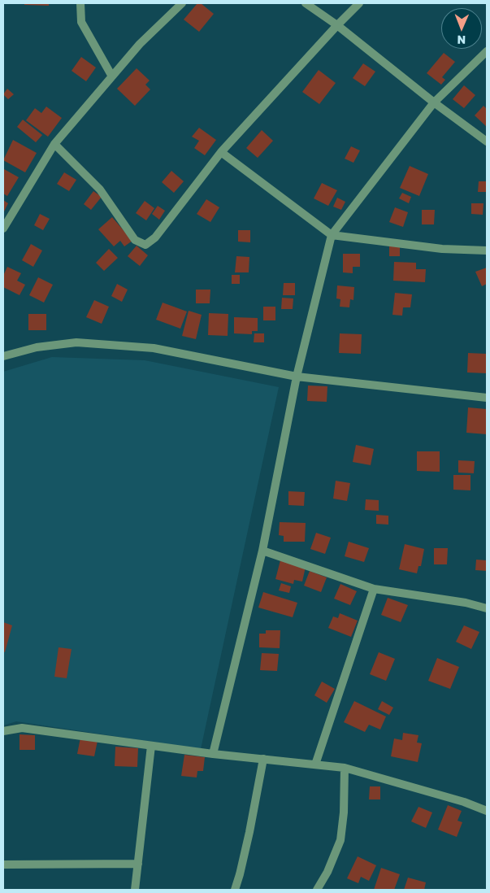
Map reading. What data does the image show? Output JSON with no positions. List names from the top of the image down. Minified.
{"north":"bottom"}
